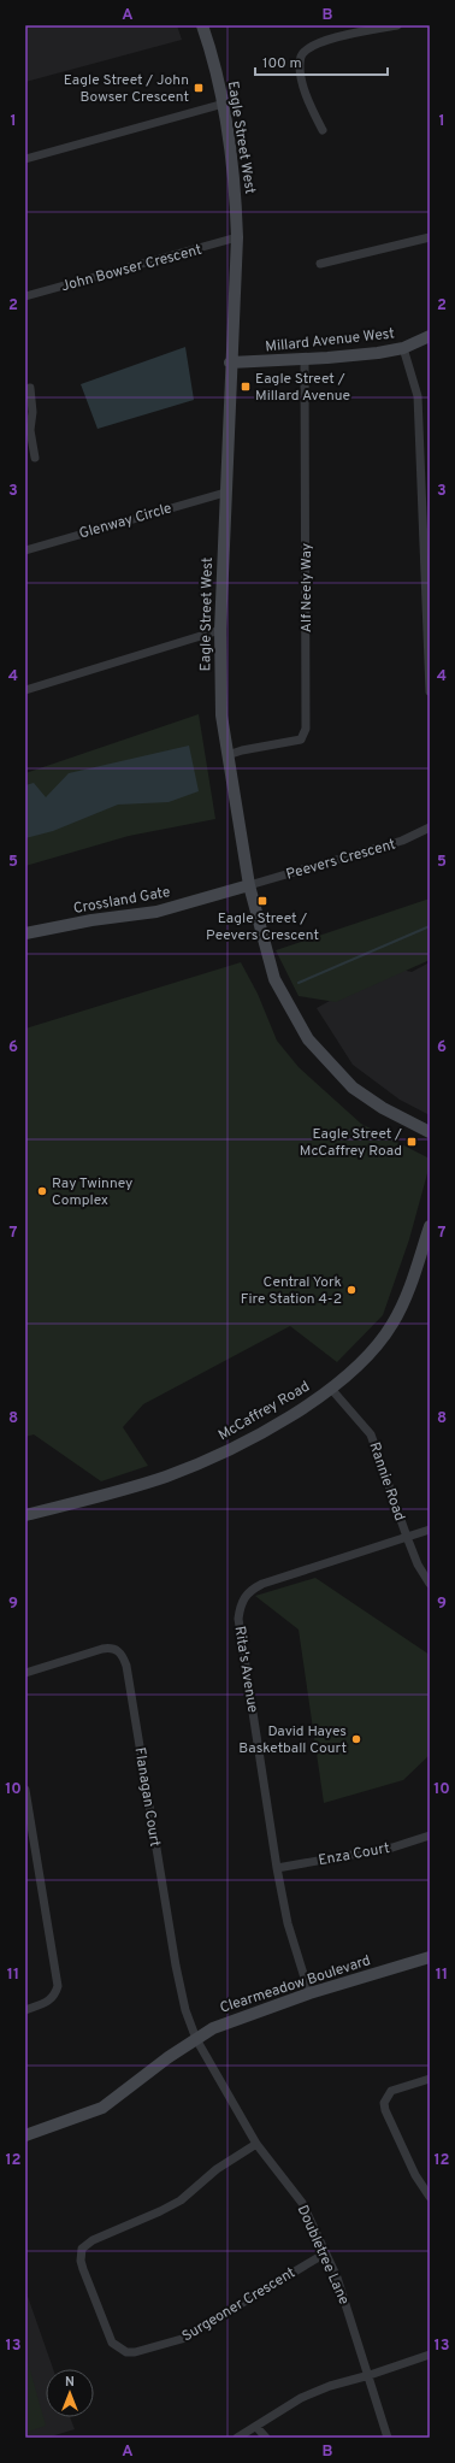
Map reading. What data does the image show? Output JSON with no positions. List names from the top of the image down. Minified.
{"streets":{"main road":["Eagle Street West","Millard Avenue West","Crossland Gate","McCaffrey Road","Clearmeadow Boulevard"],"street":["John Bowser Crescent","Glenway Circle","Alf Neely Way","Peevers Crescent","Rannie Road","Rita's Avenue","Flanagan Court","Enza Court","Doubletree Lane","Surgeoner Crescent"]},"crossings":[["Eagle Street West","John Bowser Crescent"],["Eagle Street West","Millard Avenue West"],["Eagle Street West","Glenway Circle"],["Eagle Street West","Alf Neely Way"],["Eagle Street West","Peevers Crescent"],["Eagle Street West","Crossland Gate"],["Millard Avenue West","Alf Neely Way"],["Peevers Crescent","Crossland Gate"],["McCaffrey Road","Rannie Road"],["Rannie Road","Rita's Avenue"],["Rita's Avenue","Enza Court"],["Rita's Avenue","Clearmeadow Boulevard"],["Flanagan Court","Clearmeadow Boulevard"],["Flanagan Court","Doubletree Lane"],["Clearmeadow Boulevard","Doubletree Lane"],["Doubletree Lane","Surgeoner Crescent"]],"places":{"transit":["Eagle Street / John Bowser Crescent","Eagle Street / Millard Avenue","Eagle Street / Peevers Crescent","Eagle Street / McCaffrey Road"],"other":["Ray Twinney Complex","Central York Fire Station 4-2","David Hayes Basketball Court"]},"scale_bar":"100 m","north":"top","grid":{"columns":["A","B"],"rows":["1","2","3","4","5","6","7","8","9","10","11","12","13"]}}
